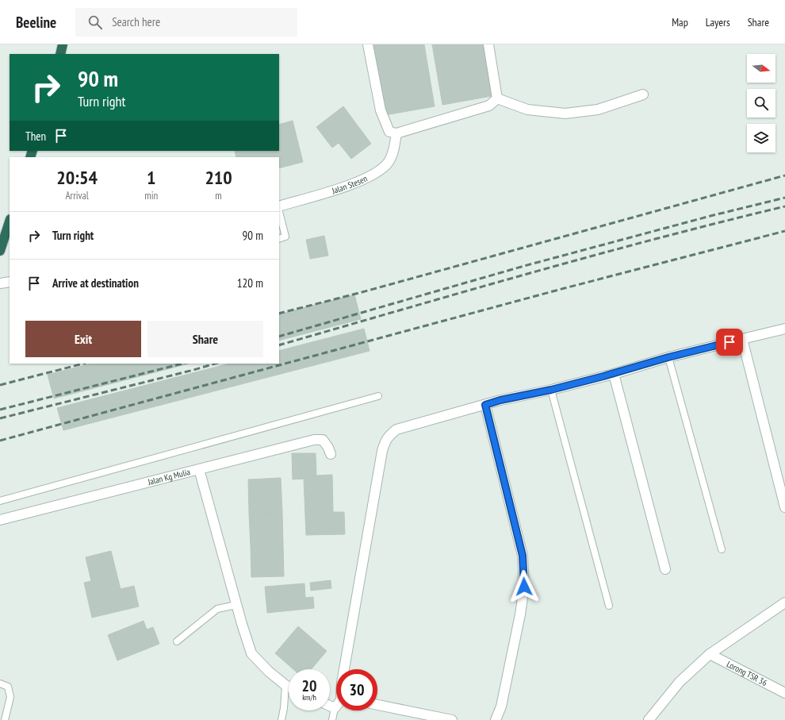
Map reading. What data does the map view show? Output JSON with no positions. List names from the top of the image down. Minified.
{"streets":{"street":["Jalan Stesen","Jalan Kg Mulia","Lorong TSR 36"]},"north":"right","page":{"header":"Beeline","search":"Search here","nav":["Map","Layers","Share"],"turn":["90 m","Turn right"],"then":"Then","eta":["20:54","Arrival","1","min","210","m"],"list":[{"name":"Turn right","value":"90 m"},{"name":"Arrive at destination","value":"120 m"}],"buttons":["Exit","Share"],"speed":"20 km/h","limit":"30"}}
